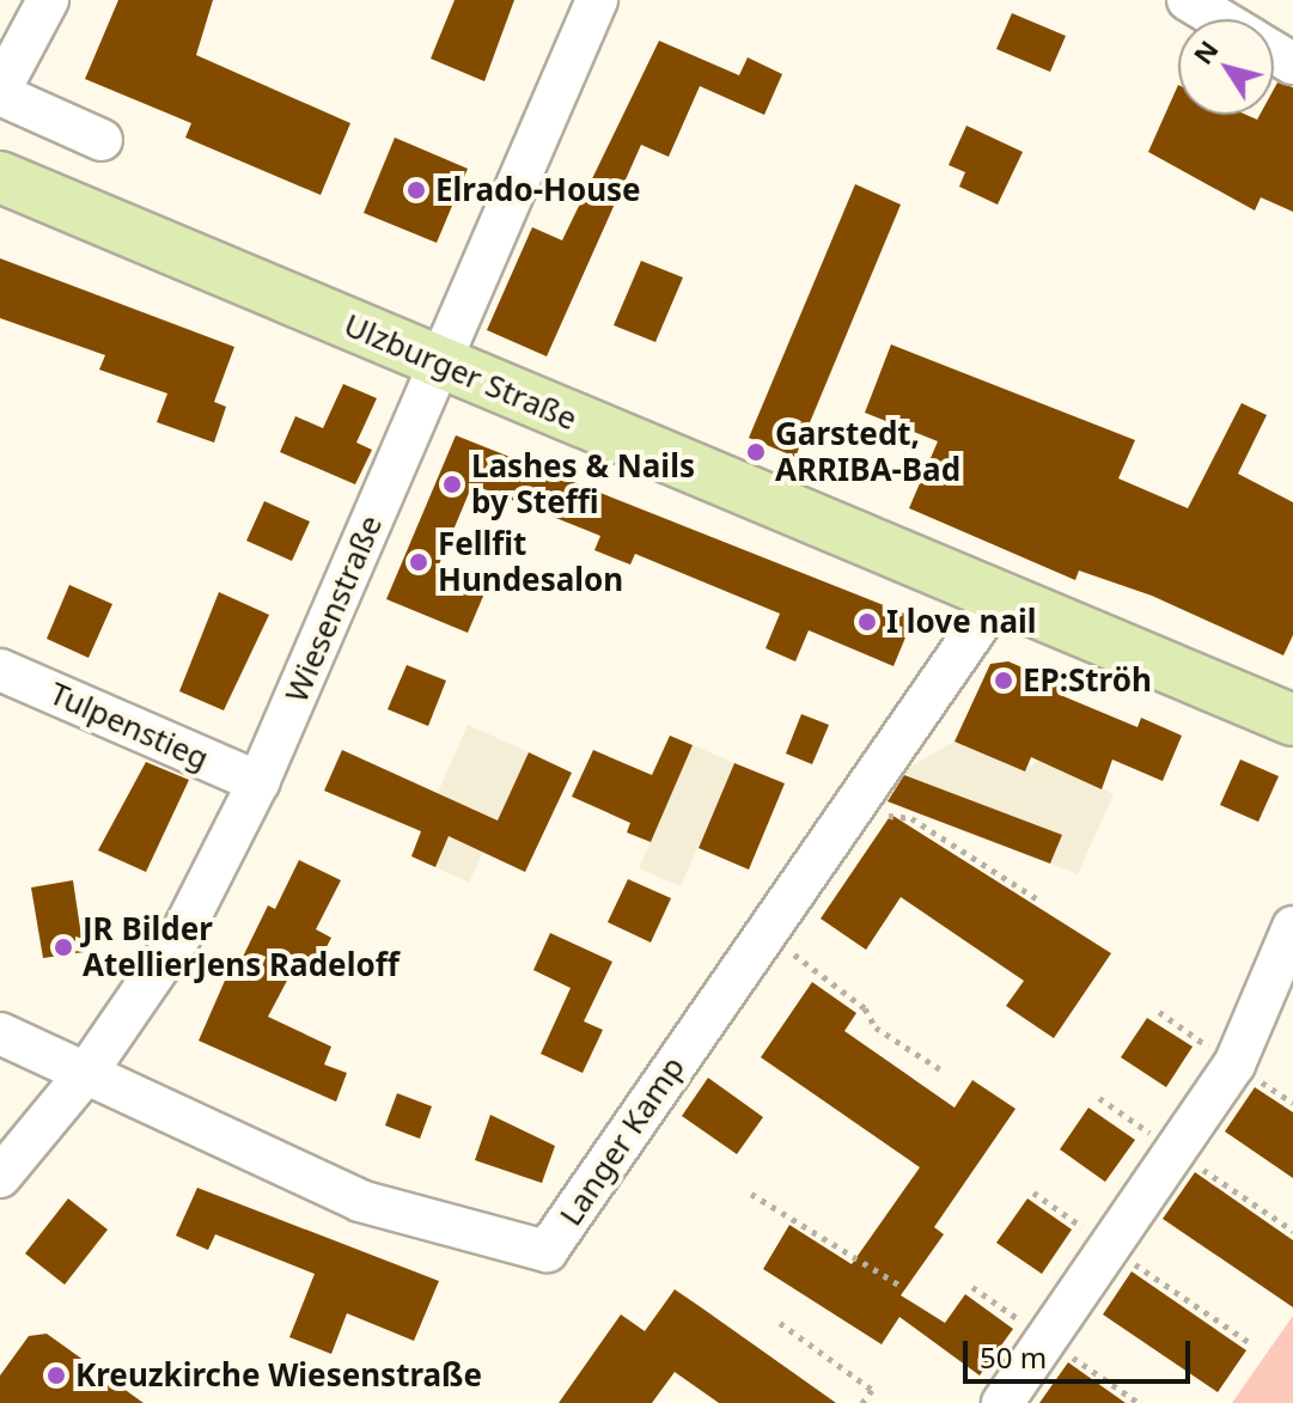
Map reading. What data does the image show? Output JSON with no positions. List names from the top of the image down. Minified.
{"streets":{"main road":["Ulzburger Straße"],"street":["Wiesenstraße","Tulpenstieg","Langer Kamp"]},"crossings":[["Ulzburger Straße","Wiesenstraße"],["Ulzburger Straße","Langer Kamp"],["Wiesenstraße","Tulpenstieg"],["Wiesenstraße","Langer Kamp"]],"places":["Elrado-House","Garstedt, ARRIBA-Bad","Lashes & Nails by Steffi","Fellfit Hundesalon","I love nail","EP:Ströh","JR Bilder AtellierJens Radeloff","Kreuzkirche Wiesenstraße"],"scale_bar":"50 m","north":"top left"}
